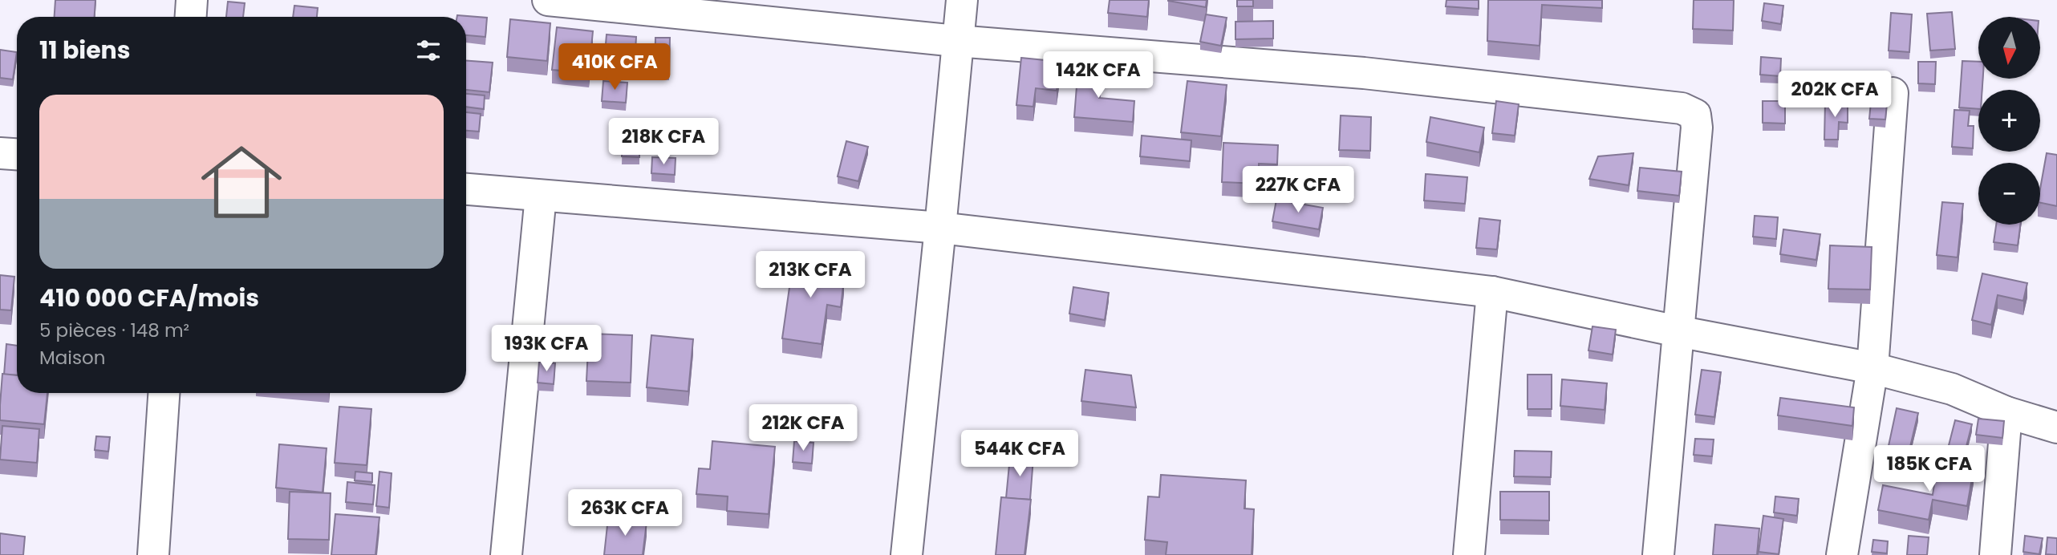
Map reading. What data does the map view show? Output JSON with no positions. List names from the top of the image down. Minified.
{"north":"bottom","page":{"map_buttons":["+","−"],"heading":"11 biens","price":["410K CFA","142K CFA","202K CFA","218K CFA","227K CFA","213K CFA","193K CFA","212K CFA","544K CFA","185K CFA","263K CFA"],"list":[{"name":"410 000 CFA/mois","note":"5 pièces · 148 m² · Maison"}]}}
